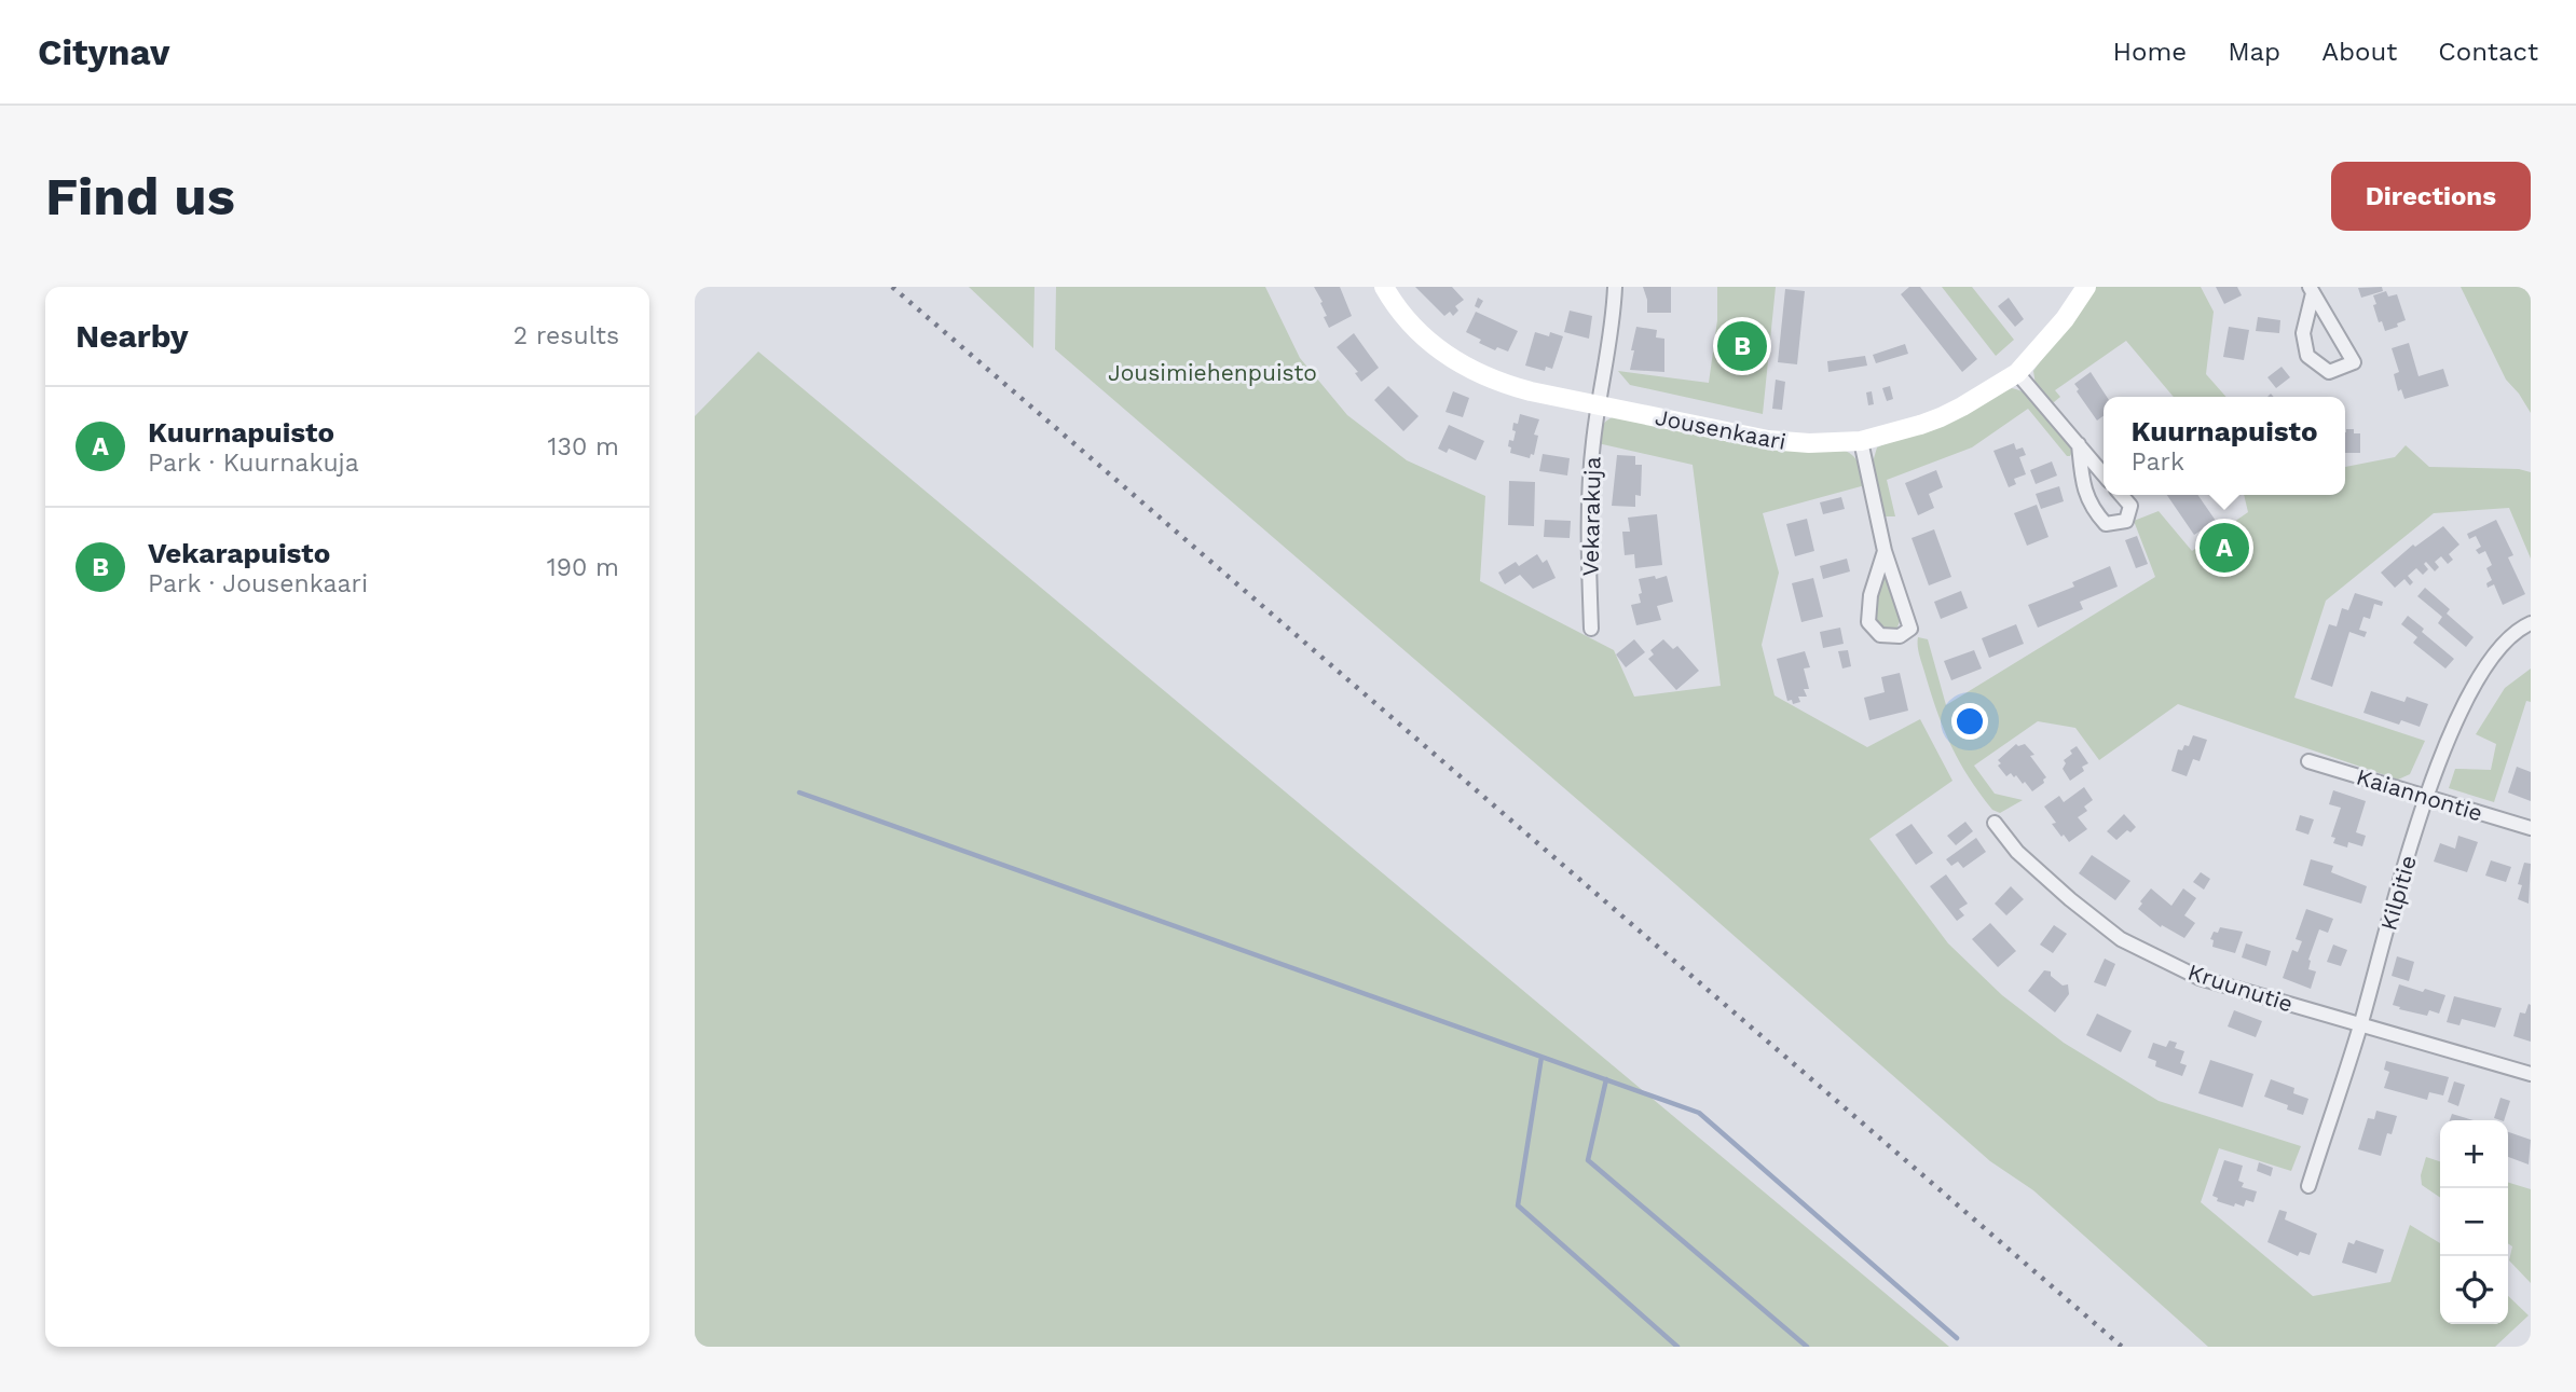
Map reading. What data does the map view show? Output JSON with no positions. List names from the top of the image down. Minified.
{"streets":{"street":["Jousenkaari","Vekarakuja","Kaiannontie","Kilpitie","Kruunutie"]},"crossings":[["Jousenkaari","Vekarakuja"],["Kaiannontie","Kilpitie"],["Kilpitie","Kruunutie"]],"parks":["Jousimiehenpuisto"],"page":{"header":"Citynav","nav":["Home","Map","About","Contact"],"buttons":"Directions","title":"Find us","heading":["Nearby","2 results"],"pins":["B","A"],"list":[{"mark":"A","name":"Kuurnapuisto","note":"Park · Kuurnakuja","value":"130 m"},{"mark":"B","name":"Vekarapuisto","note":"Park · Jousenkaari","value":"190 m"}],"popup":["Kuurnapuisto","Park"],"map_buttons":["+","−"]}}
